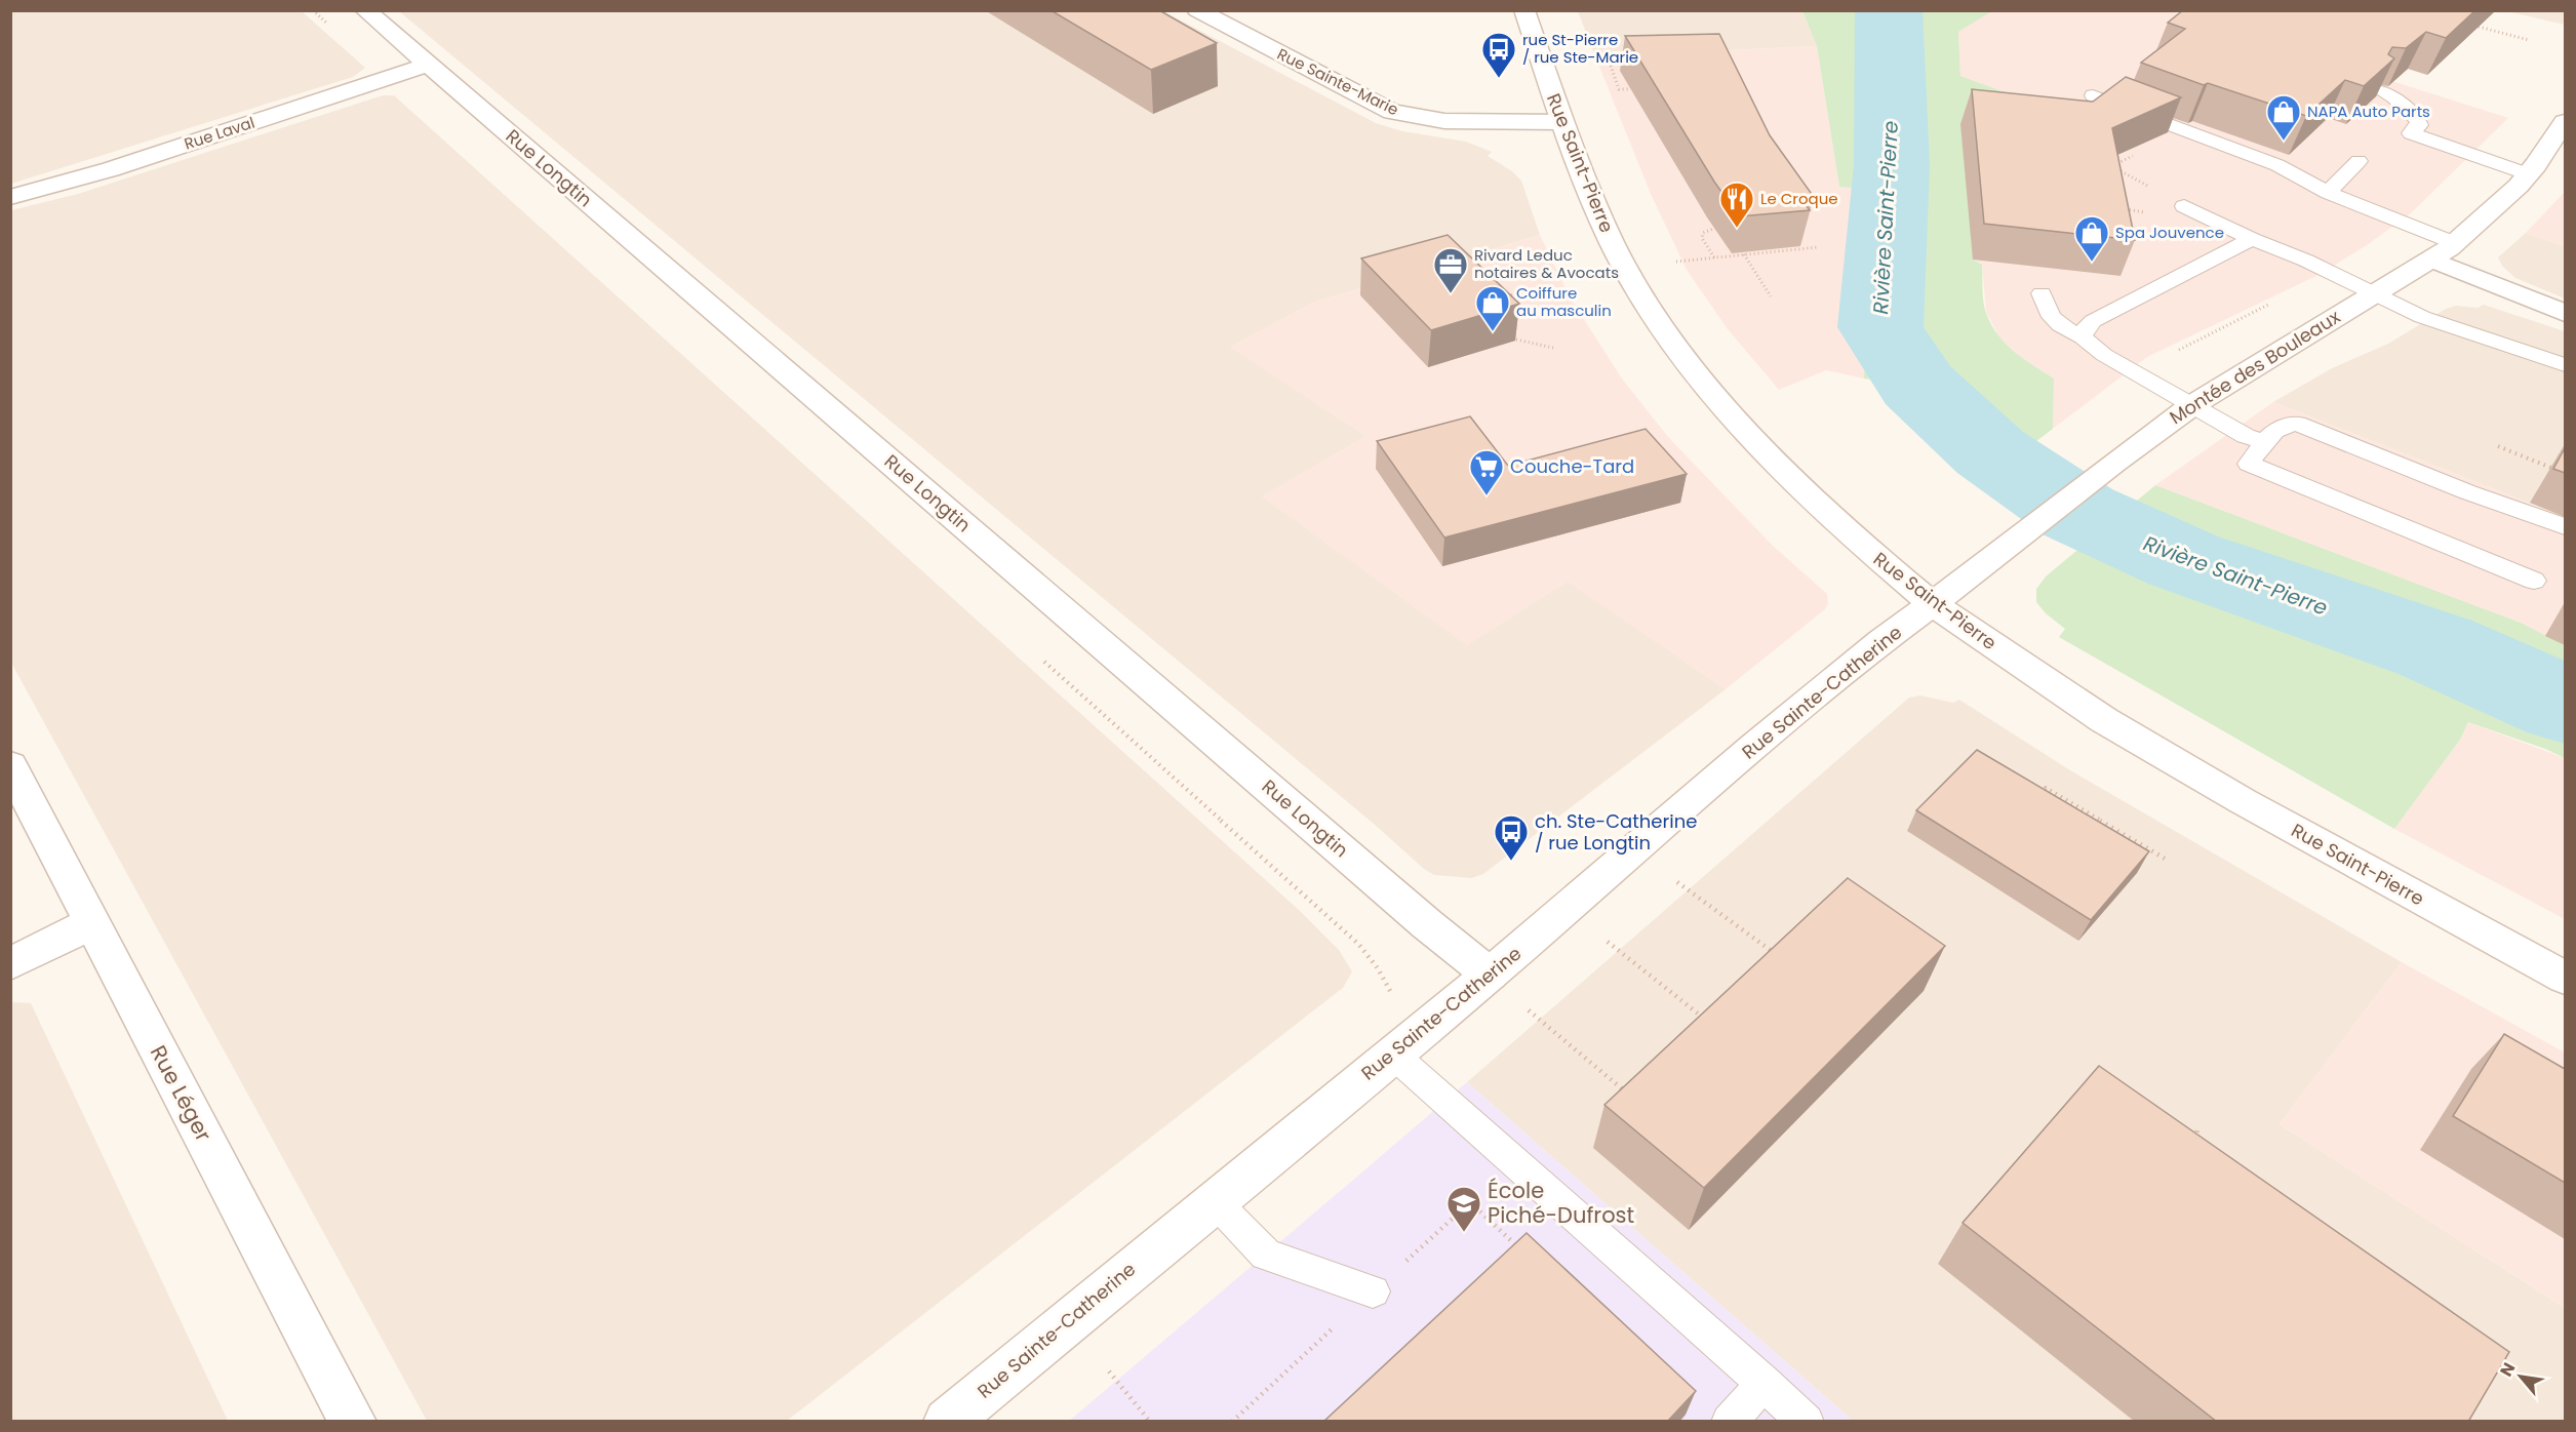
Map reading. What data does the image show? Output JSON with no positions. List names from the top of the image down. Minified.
{"streets":{"street":["Rue Sainte-Marie","Rue Laval","Rue Saint-Pierre","Rue Longtin","Montée des Bouleaux","Rue Sainte-Catherine","Rue Léger"]},"crossings":[["Rue Sainte-Marie","Rue Saint-Pierre"],["Rue Laval","Rue Longtin"],["Rue Saint-Pierre","Montée des Bouleaux"],["Rue Saint-Pierre","Rue Sainte-Catherine"],["Rue Longtin","Rue Sainte-Catherine"],["Montée des Bouleaux","Rue Sainte-Catherine"]],"water":["Rivière Saint-Pierre"],"places":{"bus stop":["rue St-Pierre / rue Ste-Marie","ch. Ste-Catherine / rue Longtin"],"shop":["NAPA Auto Parts","Spa Jouvence","Coiffure au masculin"],"restaurant":["Le Croque"],"office":["Rivard Leduc notaires & Avocats"],"supermarket":["Couche-Tard"],"school or university":["École Piché-Dufrost"]},"north":"top left"}
